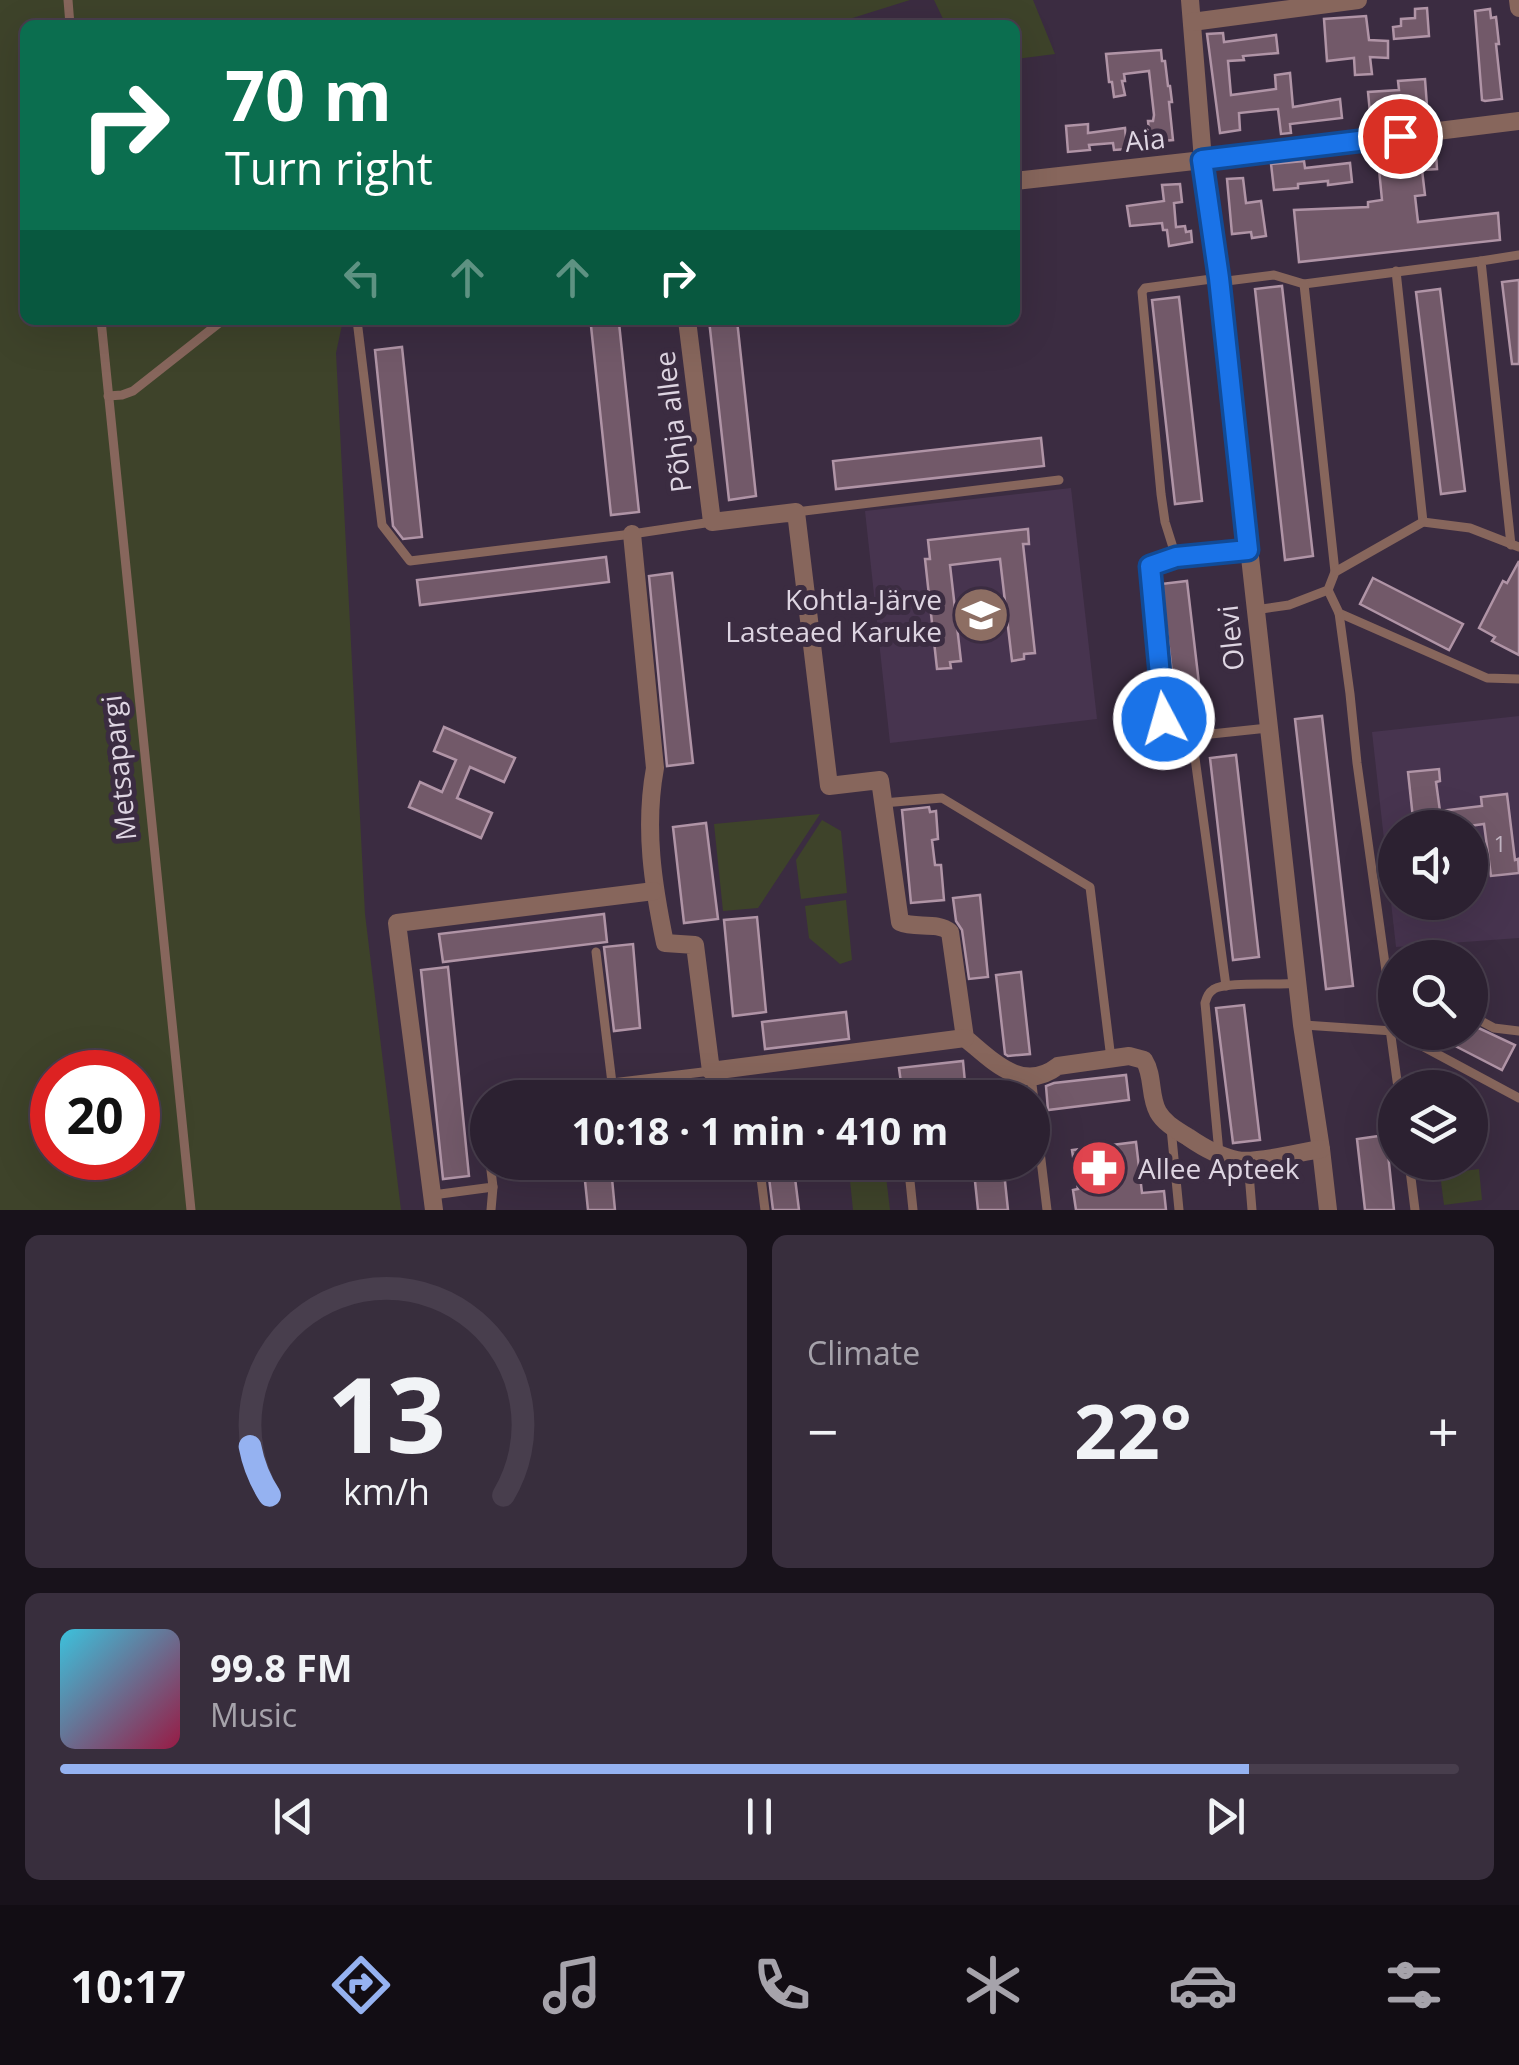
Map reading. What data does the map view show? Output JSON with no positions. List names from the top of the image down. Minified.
{"streets":{"street":["Aia","Põhja allee","Olevi"],"lane":["Metsapargi"]},"crossings":[["Aia","Olevi"]],"places":{"school or university":["Kohtla-Järve Lasteaed Karuke"],"pharmacy":["Allee Apteek"]},"house_numbers":["1"],"page":{"turn":["70 m","Turn right"],"limit":"20","trip":"10:18 · 1 min · 410 m","tile":"Climate","heat":["−","22°","+"],"song":["99.8 FM","Music"],"tabs":"10:17","gauge":["13","km/h"]}}
